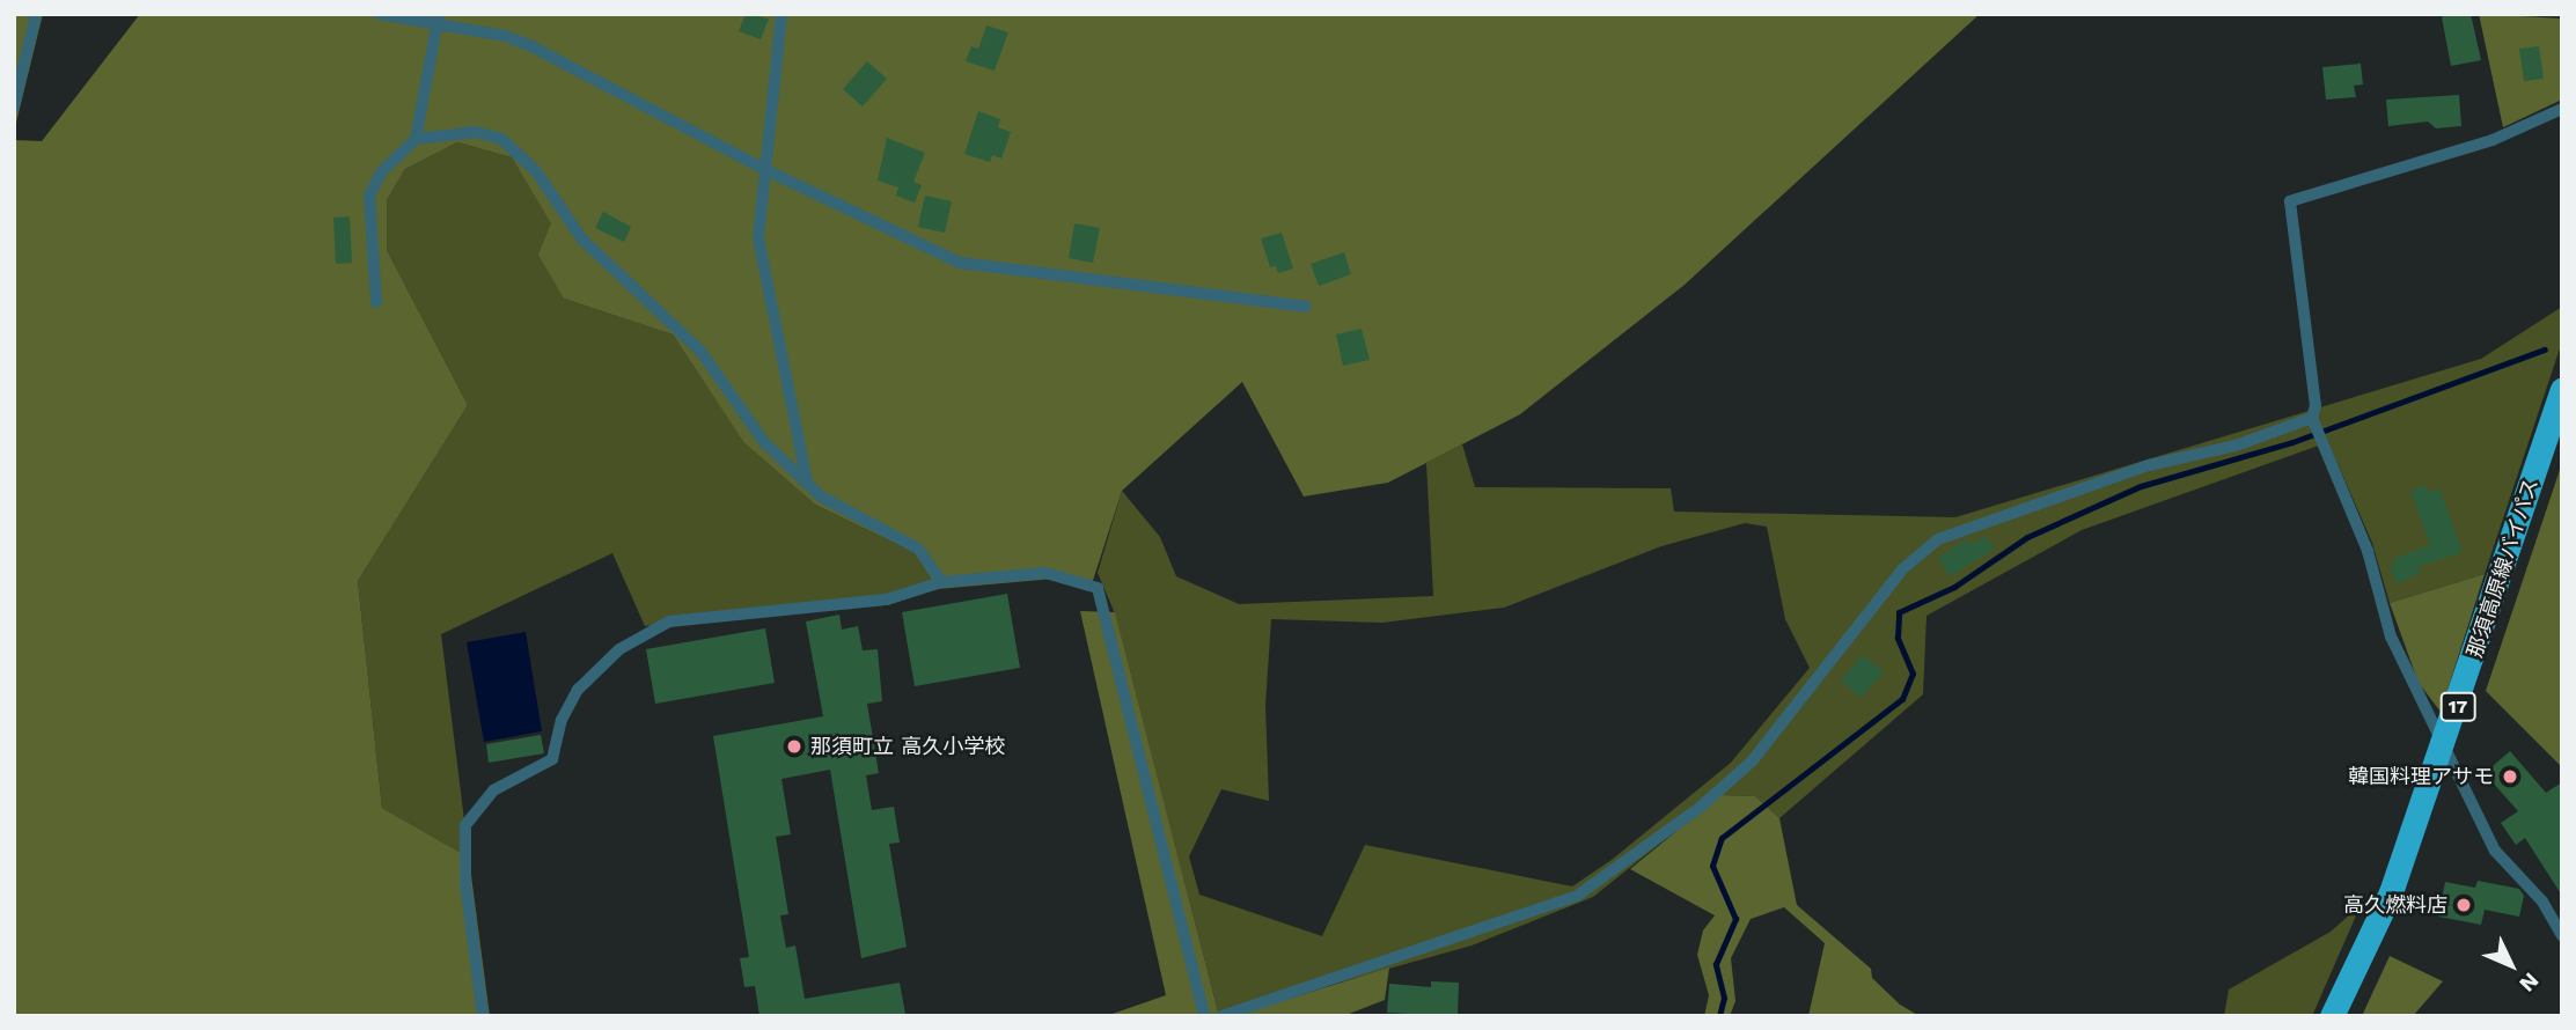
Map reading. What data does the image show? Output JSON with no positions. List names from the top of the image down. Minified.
{"streets":{"main road":["那須高原線バイパス","17"]},"places":["那須町立 高久小学校","韓国料理アサモ","高久燃料店"],"north":"bottom right"}
